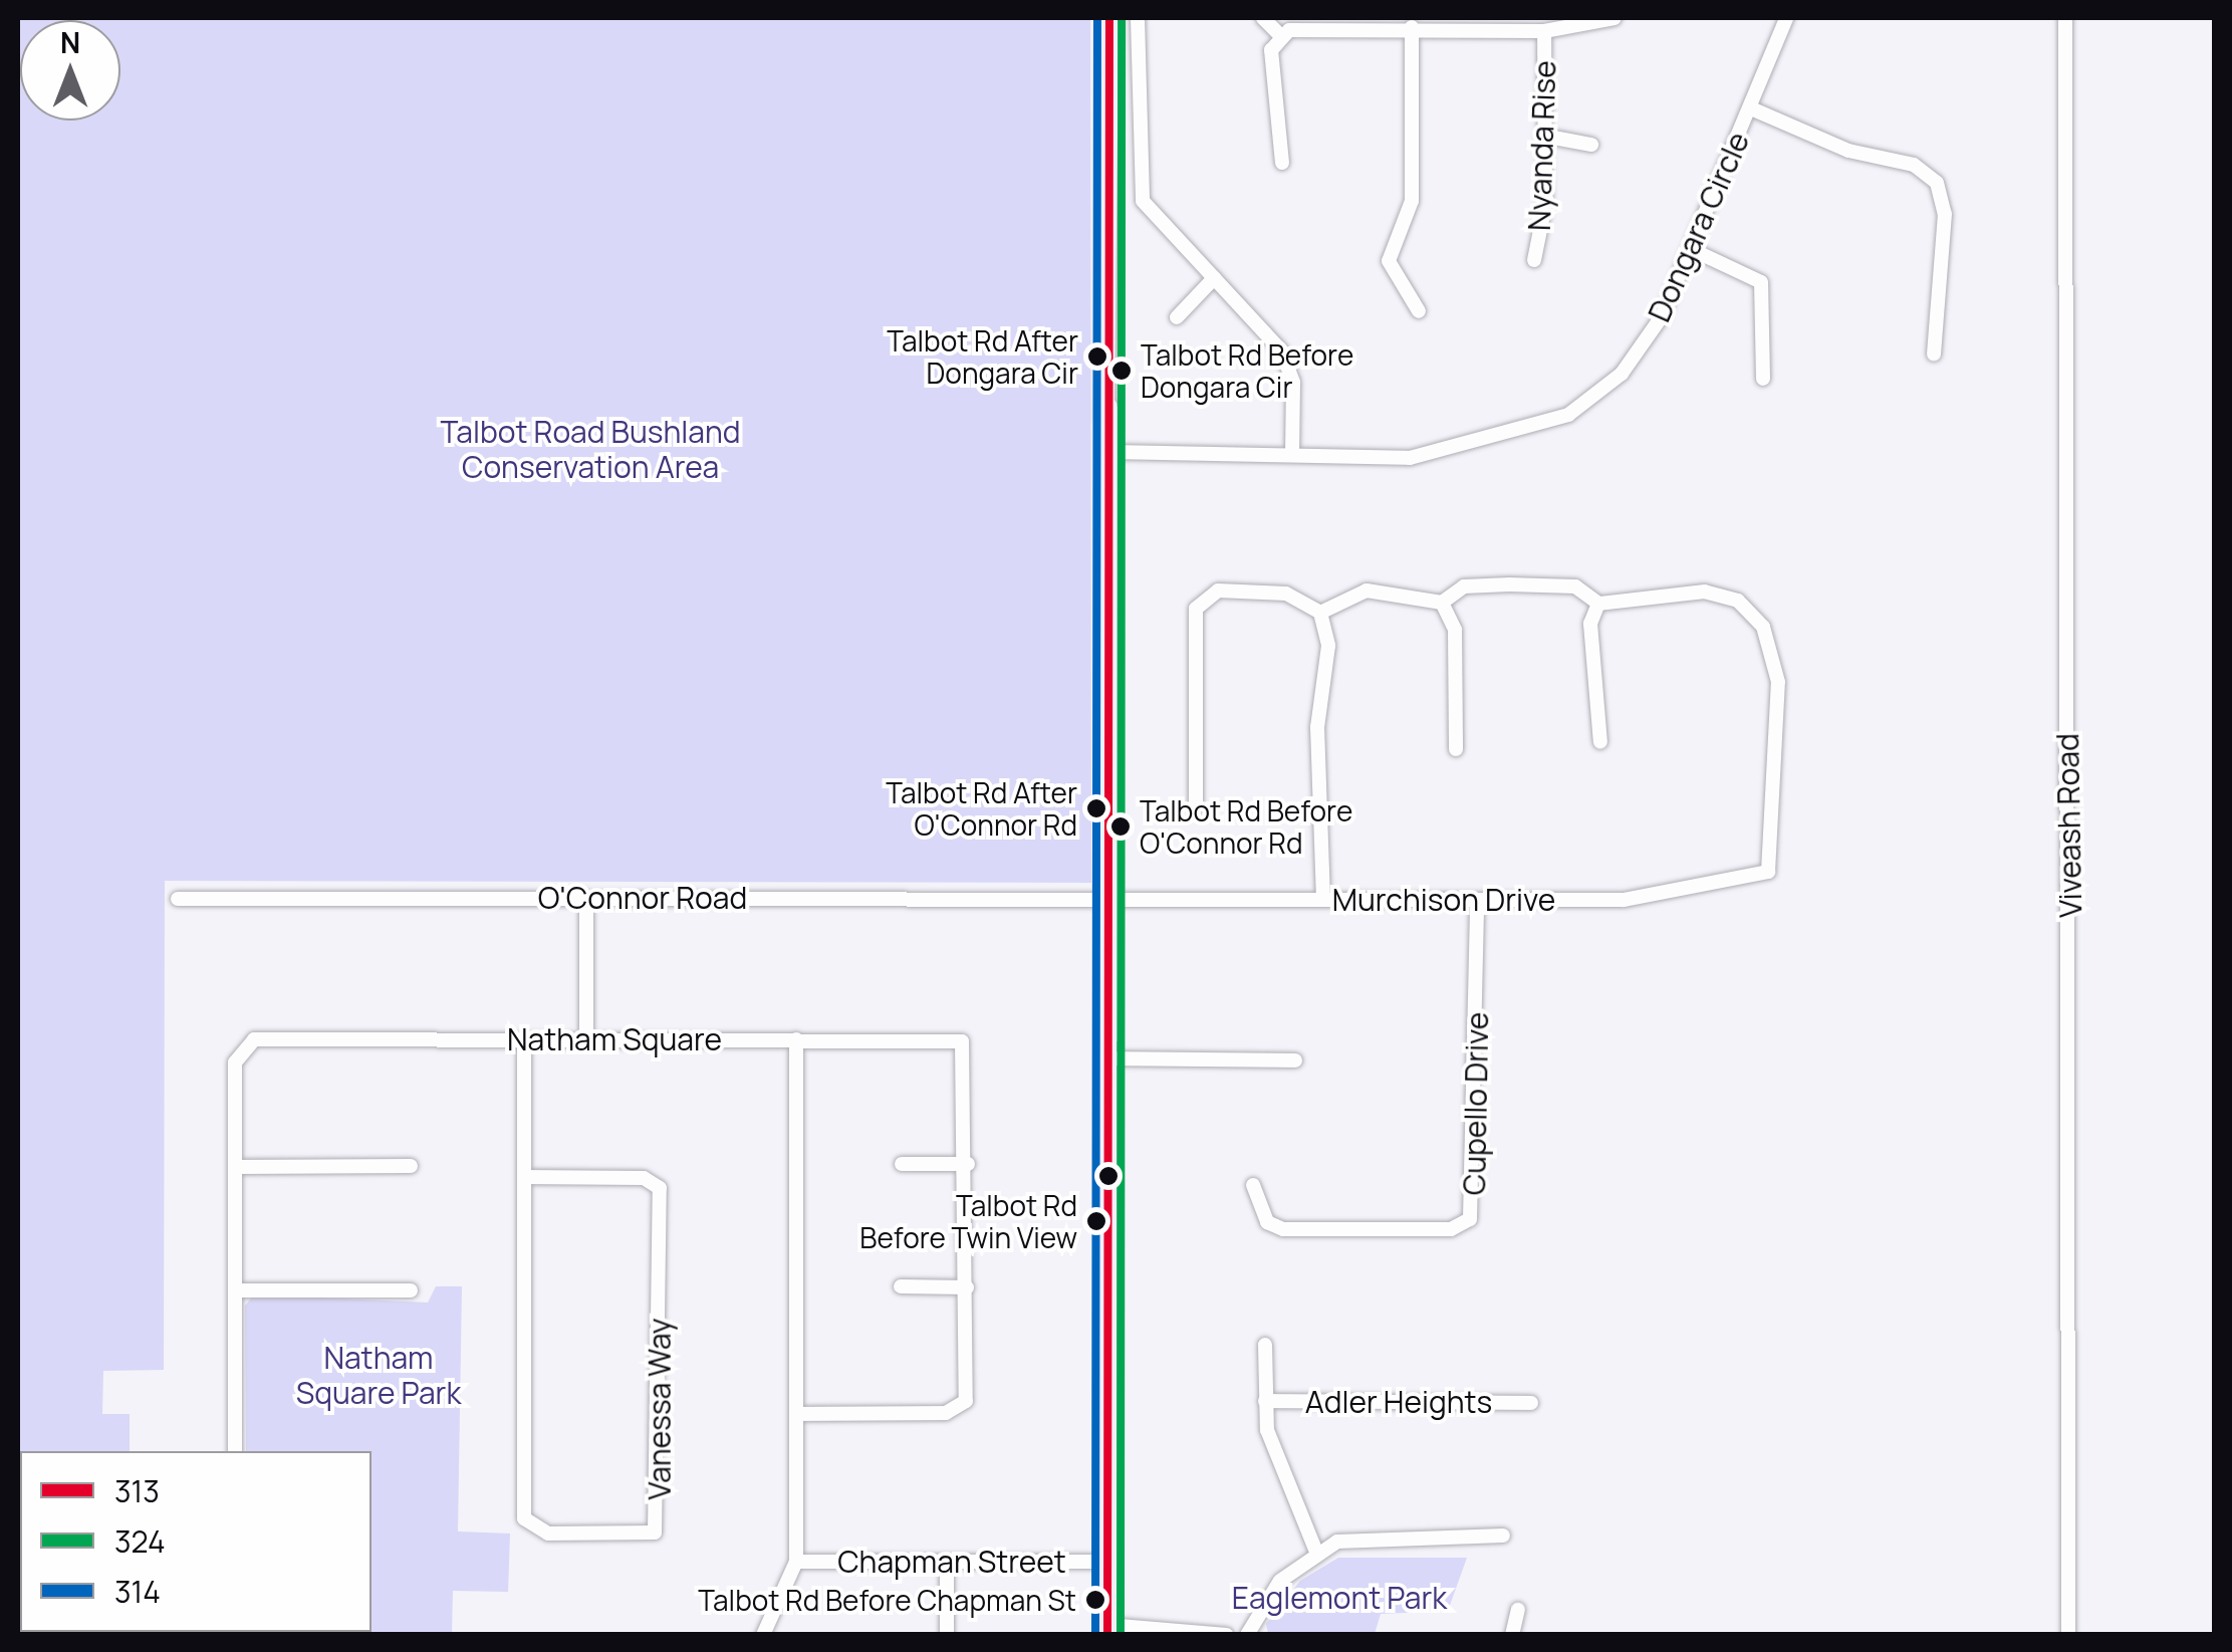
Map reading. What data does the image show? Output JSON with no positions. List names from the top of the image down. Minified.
{"streets":{"street":["Nyanda Rise","Dongara Circle","Viveash Road","O'Connor Road","Murchison Drive","Natham Square","Cupello Drive","Adler Heights","Vanessa Way","Chapman Street"]},"crossings":[["O'Connor Road","Murchison Drive"],["Murchison Drive","Cupello Drive"],["Natham Square","Vanessa Way"]],"parks":["Talbot Road Bushland Conservation Area","Natham Square Park","Eaglemont Park"],"places":["Talbot Rd After Dongara Cir","Talbot Rd Before Dongara Cir","Talbot Rd After O'Connor Rd","Talbot Rd Before O'Connor Rd","Talbot Rd Before Twin View","Talbot Rd Before Chapman St"],"lines":["transit line 313","transit line 324","transit line 314"],"legend":["313","324","314"],"north":"top"}
